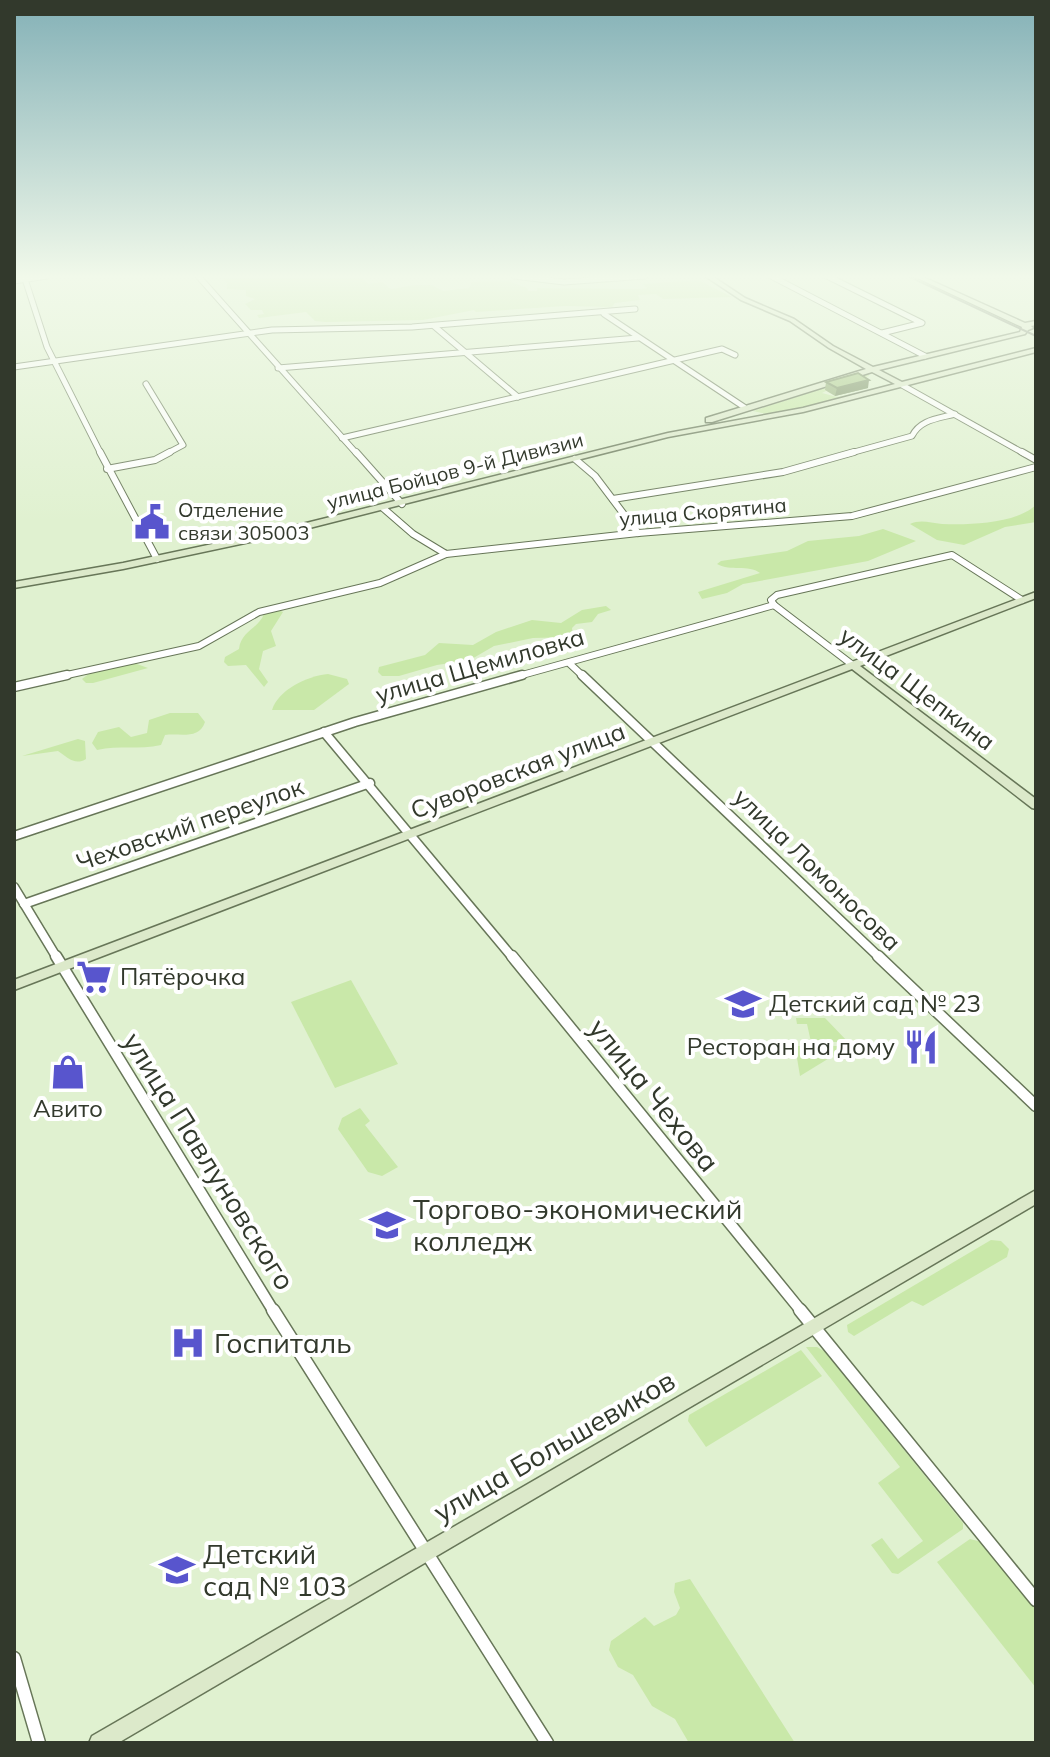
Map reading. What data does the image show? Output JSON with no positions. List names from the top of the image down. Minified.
{"streets":{"street":["улица Бойцов 9-й Дивизии","улица Скорятина","улица Щемиловка","улица Щепкина","Суворовская улица","Чеховский переулок","улица Ломоносова","улица Чехова","улица Павлуновского","улица Большевиков"]},"crossings":[["улица Щемиловка","улица Щепкина"],["улица Щемиловка","Суворовская улица"],["улица Щемиловка","улица Ломоносова"],["улица Щемиловка","улица Чехова"],["улица Щепкина","Суворовская улица"],["Суворовская улица","улица Ломоносова"],["Суворовская улица","улица Чехова"],["Суворовская улица","улица Павлуновского"],["Чеховский переулок","улица Чехова"],["Чеховский переулок","улица Павлуновского"],["улица Чехова","улица Большевиков"],["улица Павлуновского","улица Большевиков"]],"places":{"public building":["Отделение связи 305003"],"supermarket":["Пятёрочка"],"school or university":["Детский сад № 23","Торгово-экономический колледж","Детский сад № 103"],"restaurant":["Ресторан на дому"],"shop":["Авито"],"hospital":["Госпиталь"]}}
